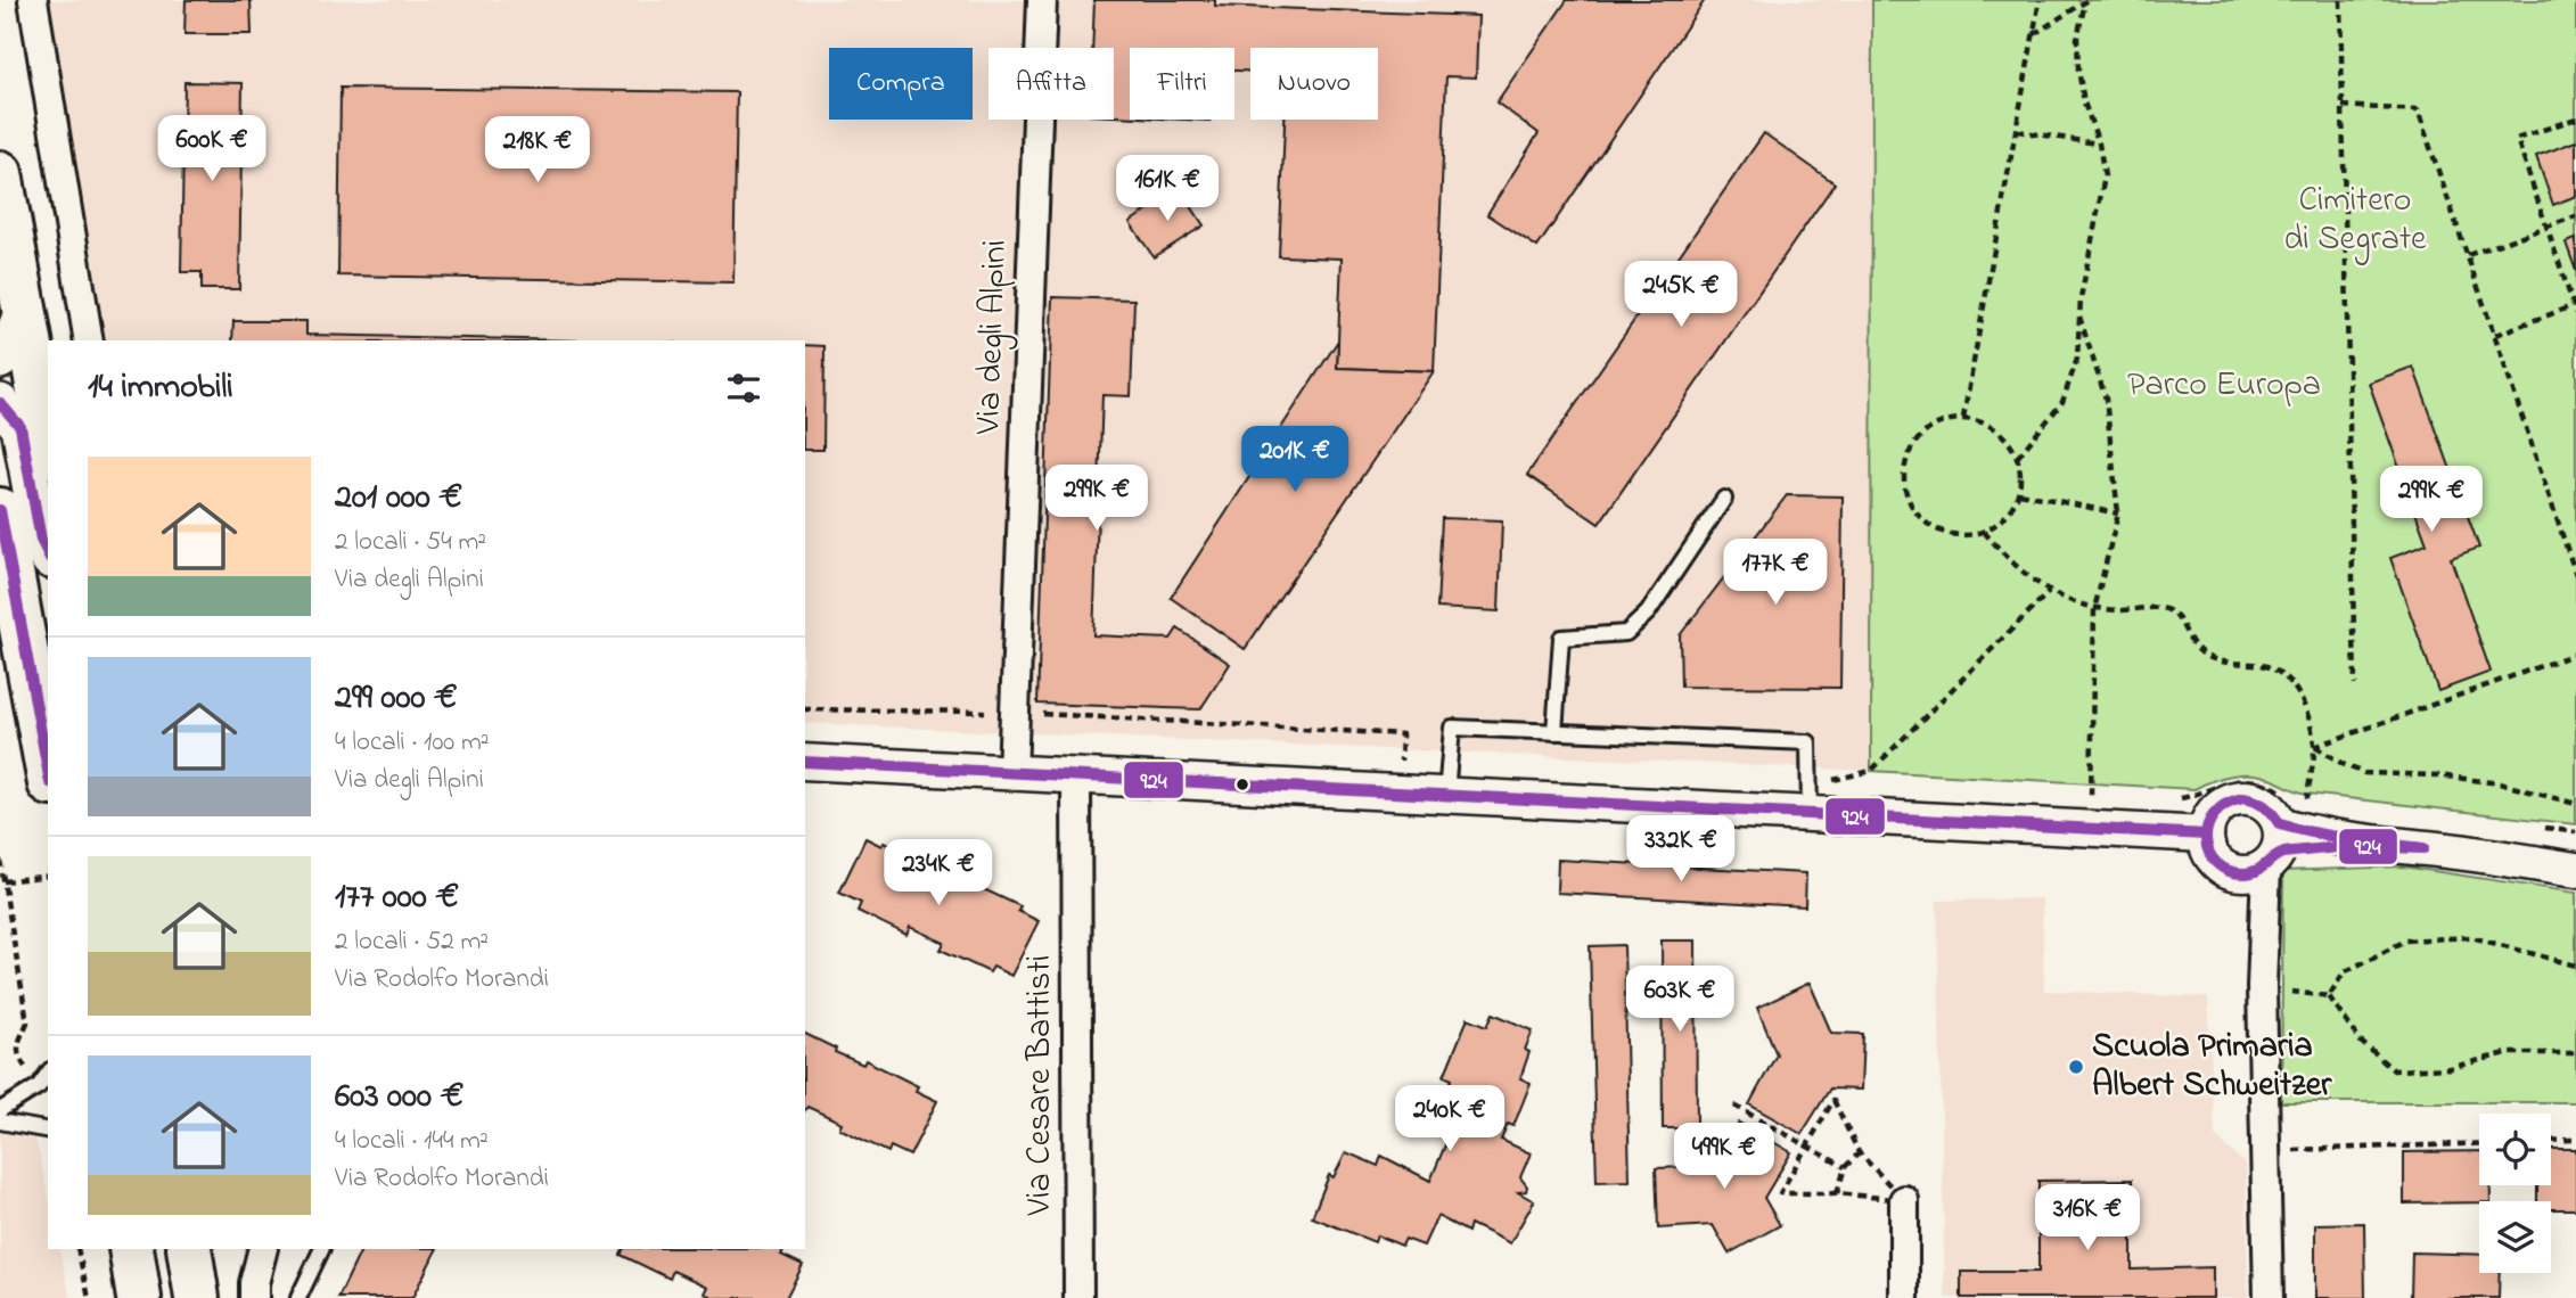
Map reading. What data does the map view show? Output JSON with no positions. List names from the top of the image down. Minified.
{"streets":{"street":["Via degli Alpini","Via Cesare Battisti"]},"parks":["Cimitero di Segrate","Parco Europa"],"places":["Scuola Primaria Albert Schweitzer"],"lines":["transit line 924"],"page":{"chip":["Compra","Affitta","Filtri","Nuovo"],"price":["600K €","218K €","161K €","245K €","201K €","299K €","299K €","177K €","332K €","234K €","603K €","240K €","499K €","316K €"],"heading":"14 immobili","list":[{"name":"201 000 €","note":"2 locali · 54 m² · Via degli Alpini"},{"name":"299 000 €","note":"4 locali · 100 m² · Via degli Alpini"},{"name":"177 000 €","note":"2 locali · 52 m² · Via Rodolfo Morandi"},{"name":"603 000 €","note":"4 locali · 144 m² · Via Rodolfo Morandi"}]}}
